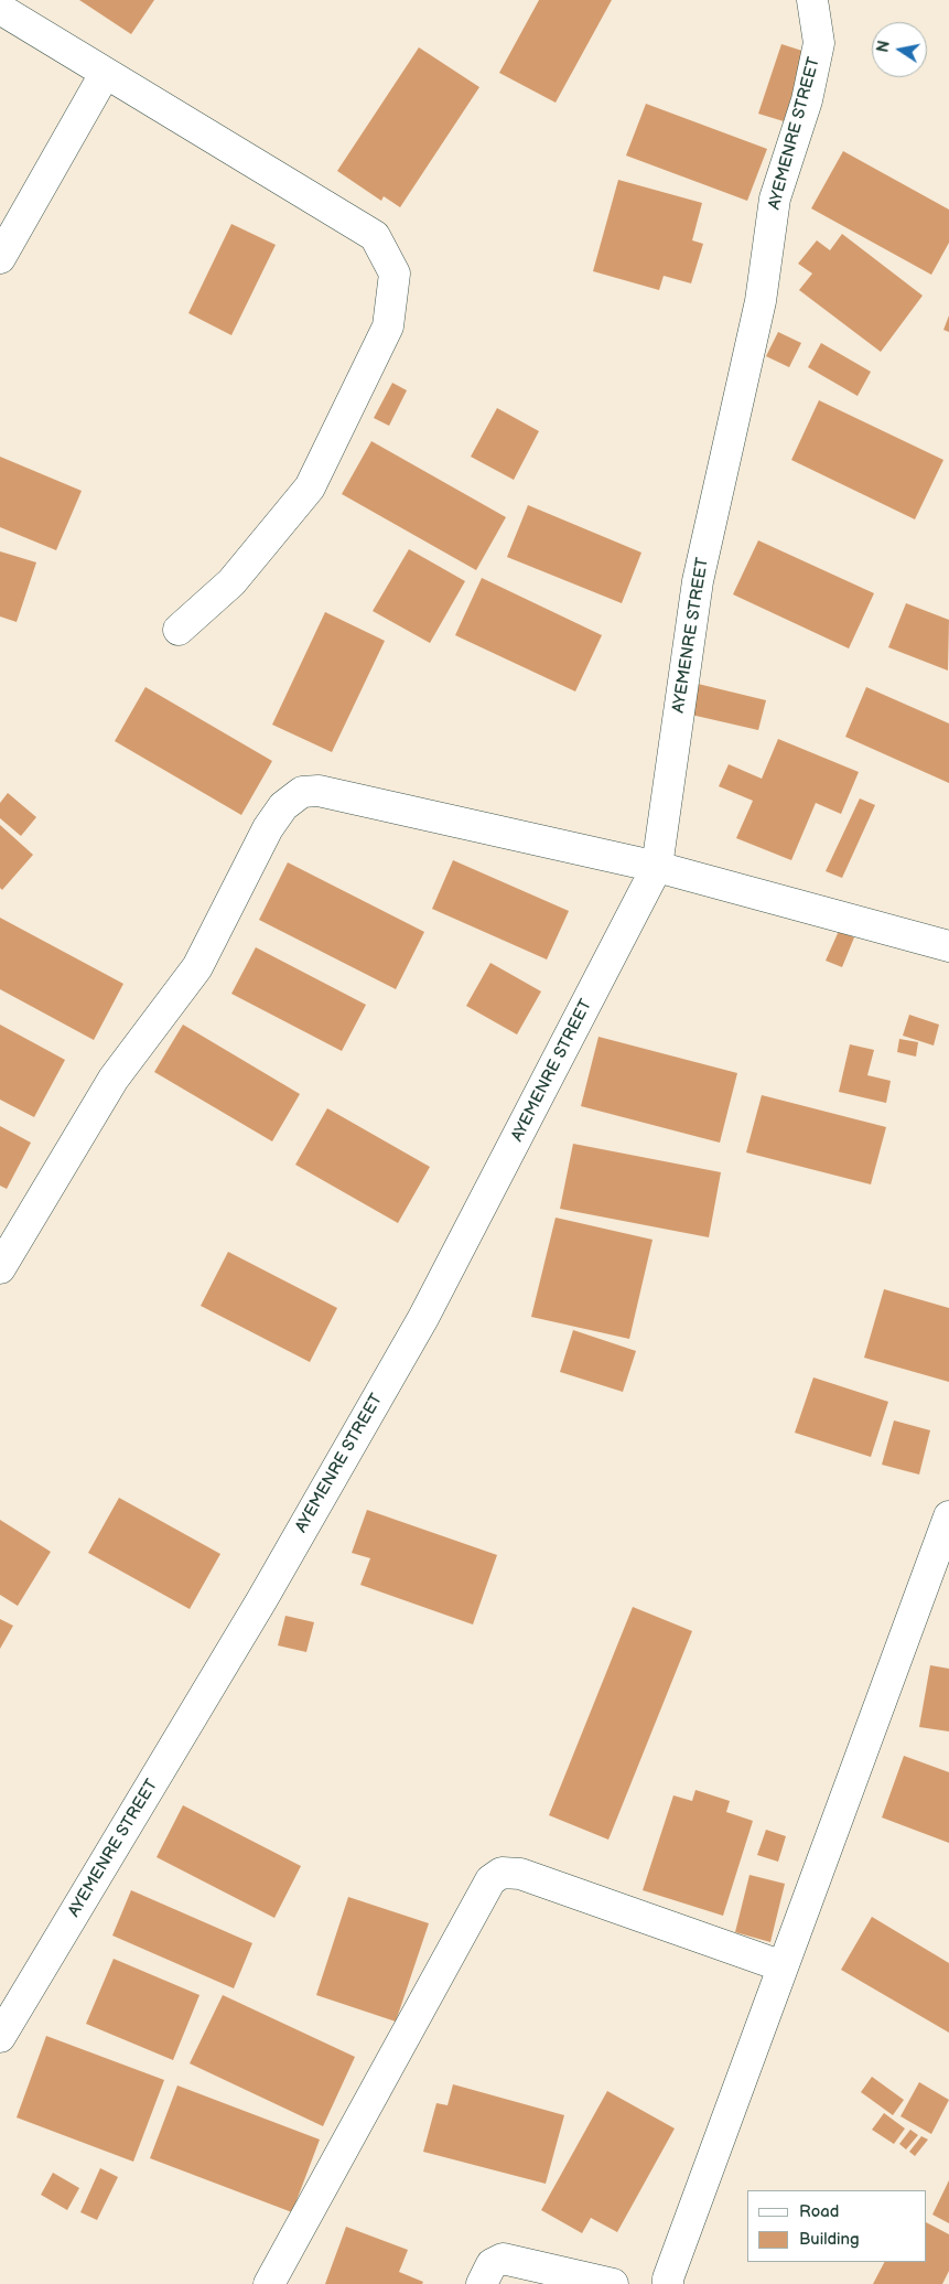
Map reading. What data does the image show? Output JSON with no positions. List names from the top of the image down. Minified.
{"streets":{"street":["AYEMENRE STREET"]},"legend":["Road","Building"],"north":"left"}
